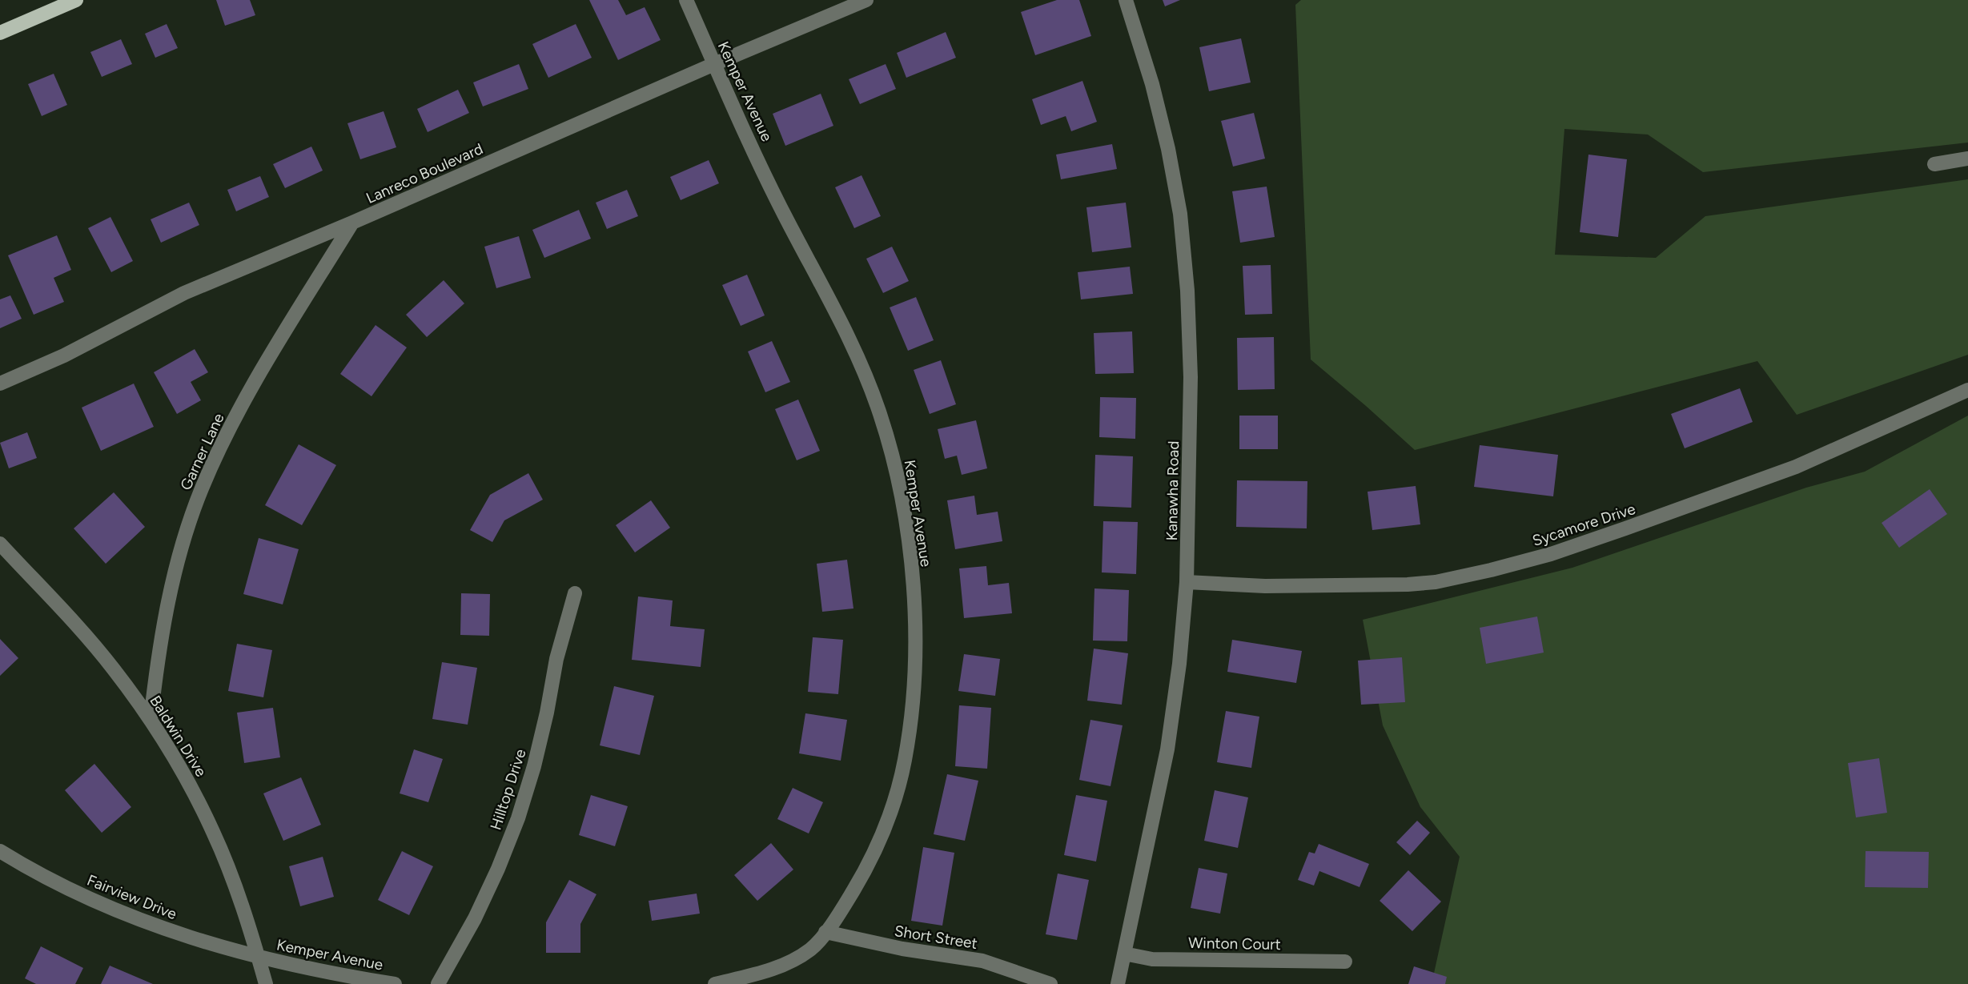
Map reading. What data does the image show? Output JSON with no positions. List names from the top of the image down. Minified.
{"streets":{"street":["Kemper Avenue","Lanreco Boulevard","Garner Lane","Kanawha Road","Sycamore Drive","Baldwin Drive","Hilltop Drive","Fairview Drive","Short Street","Winton Court"]},"crossings":[["Kemper Avenue","Lanreco Boulevard"],["Kemper Avenue","Baldwin Drive"],["Kemper Avenue","Fairview Drive"],["Kemper Avenue","Short Street"],["Lanreco Boulevard","Garner Lane"],["Garner Lane","Baldwin Drive"],["Kanawha Road","Sycamore Drive"],["Kanawha Road","Winton Court"],["Baldwin Drive","Fairview Drive"]]}
